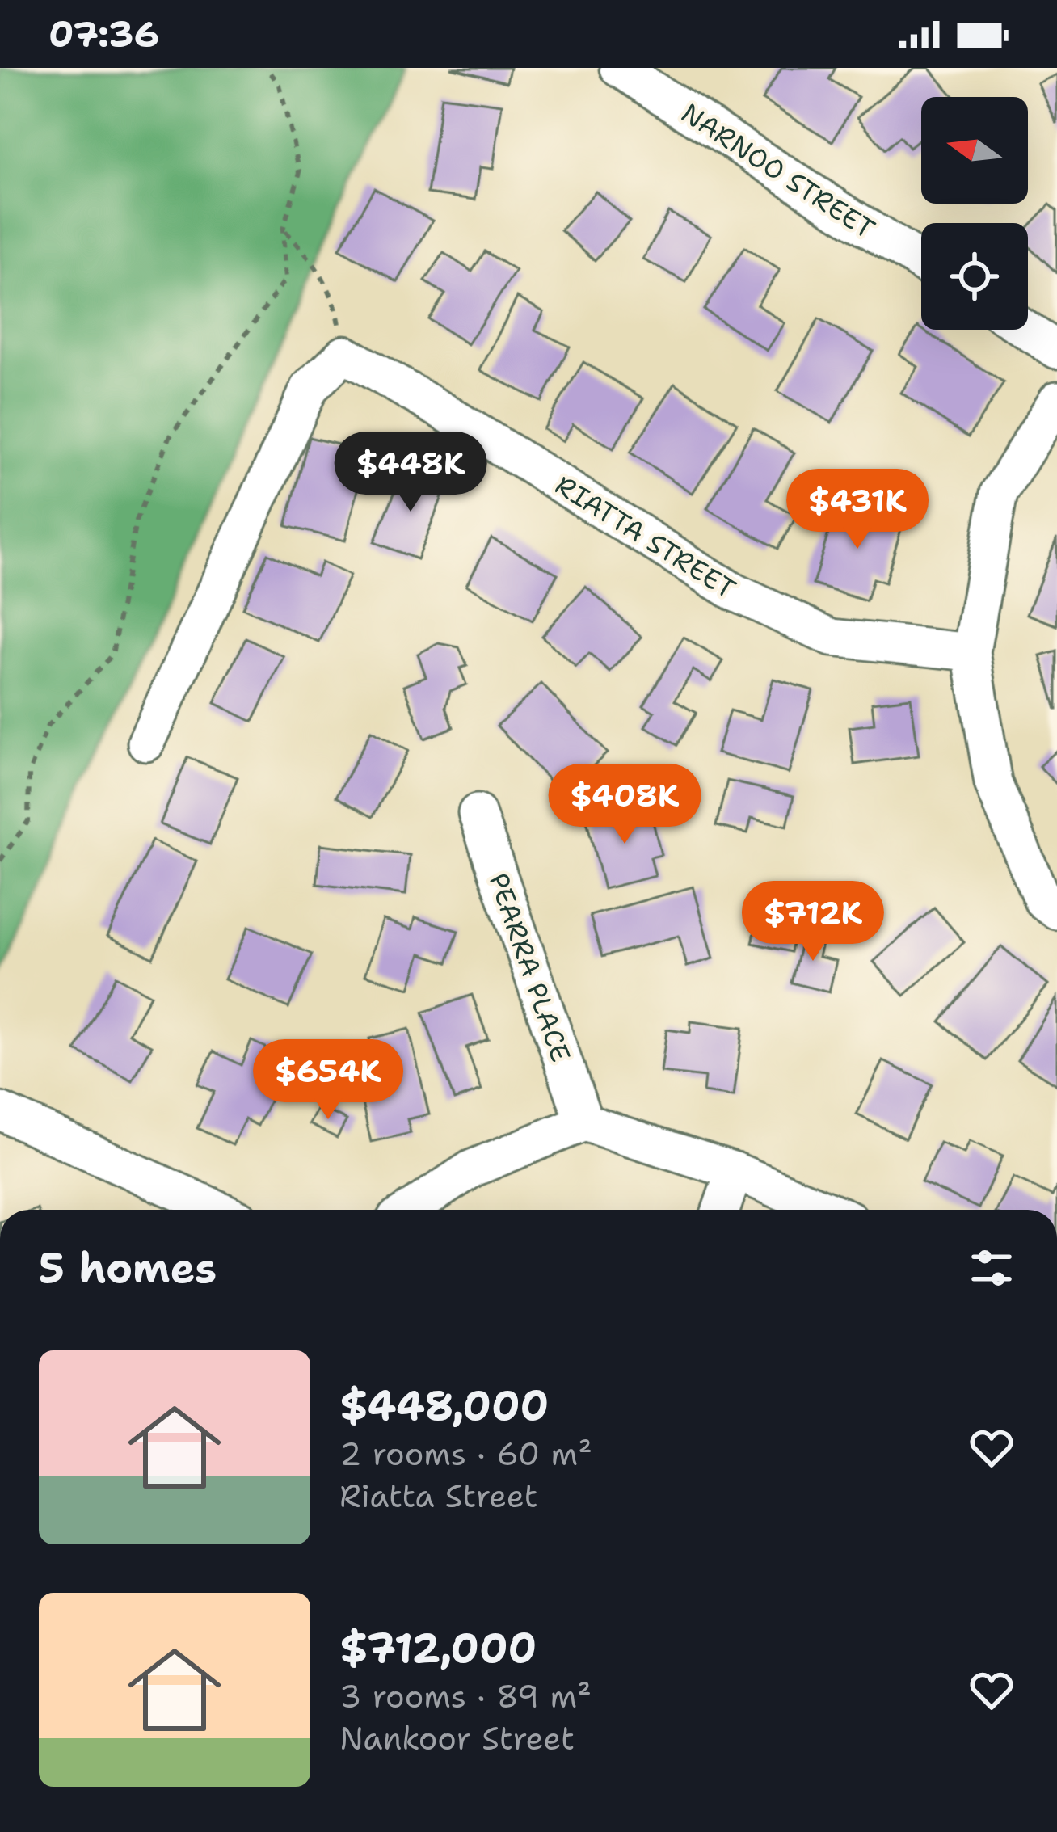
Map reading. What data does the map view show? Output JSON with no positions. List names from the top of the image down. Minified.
{"streets":{"street":["NARNOO STREET","RIATTA STREET","PEARRA PLACE"]},"north":"left","page":{"status":"07:36","price":["$448K","$431K","$408K","$712K","$654K"],"heading":"5 homes","list":[{"name":"$448,000","note":"2 rooms · 60 m² · Riatta Street"},{"name":"$712,000","note":"3 rooms · 89 m² · Nankoor Street"}]}}
